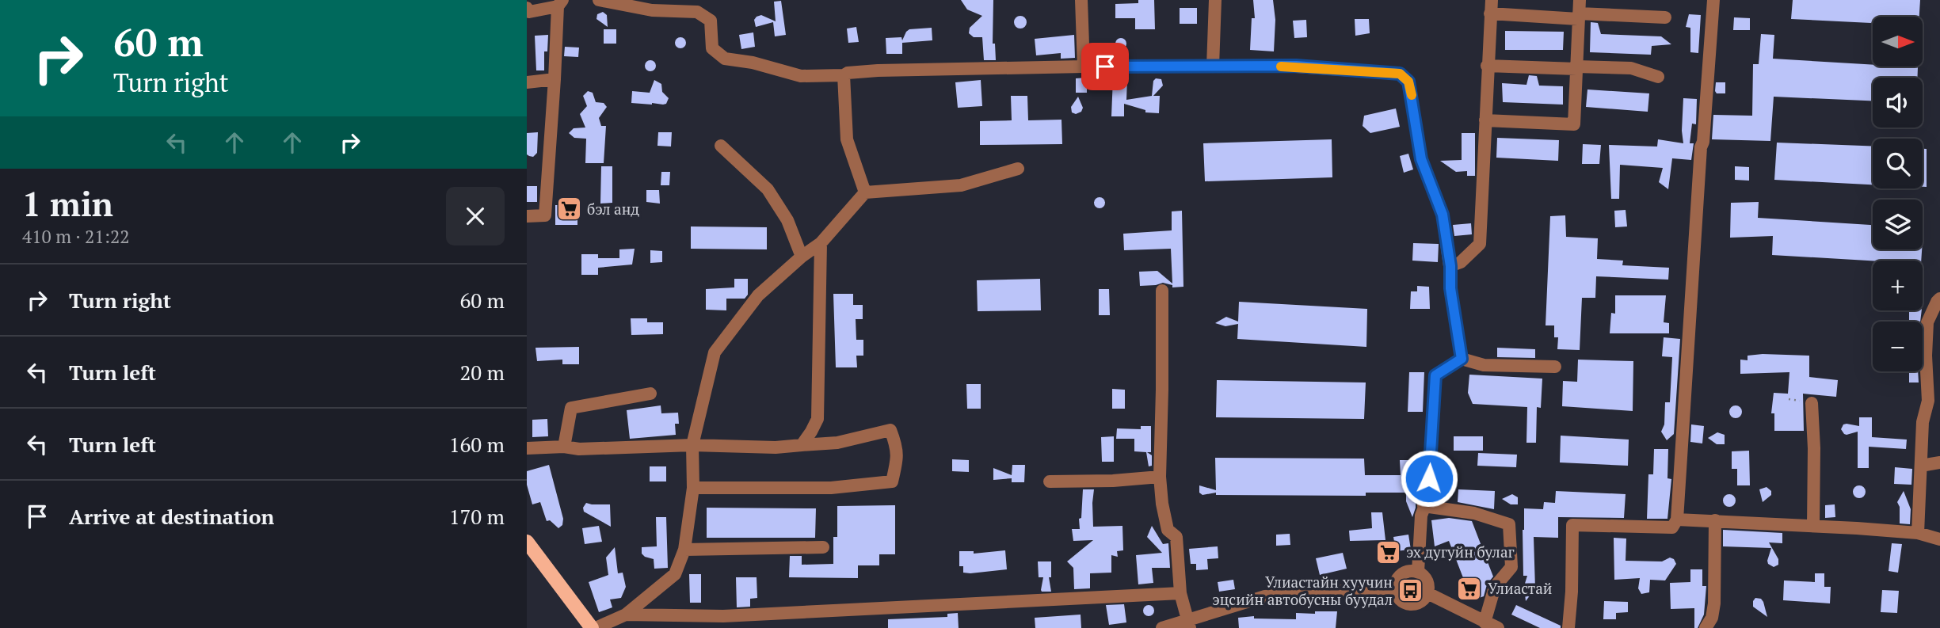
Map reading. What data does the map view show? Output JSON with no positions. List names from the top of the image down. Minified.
{"places":{"supermarket":["бэл анд","эх дугуйн булаг","Улиастай"],"bus stop":["Улиастайн хуучин эцсийн автобусны буудал"]},"north":"right","page":{"turn":["60 m","Turn right"],"map_buttons":["+","−"],"heading":["1 min","410 m · 21:22"],"list":[{"name":"Turn right","value":"60 m"},{"name":"Turn left","value":"20 m"},{"name":"Turn left","value":"160 m"},{"name":"Arrive at destination","value":"170 m"}]}}
